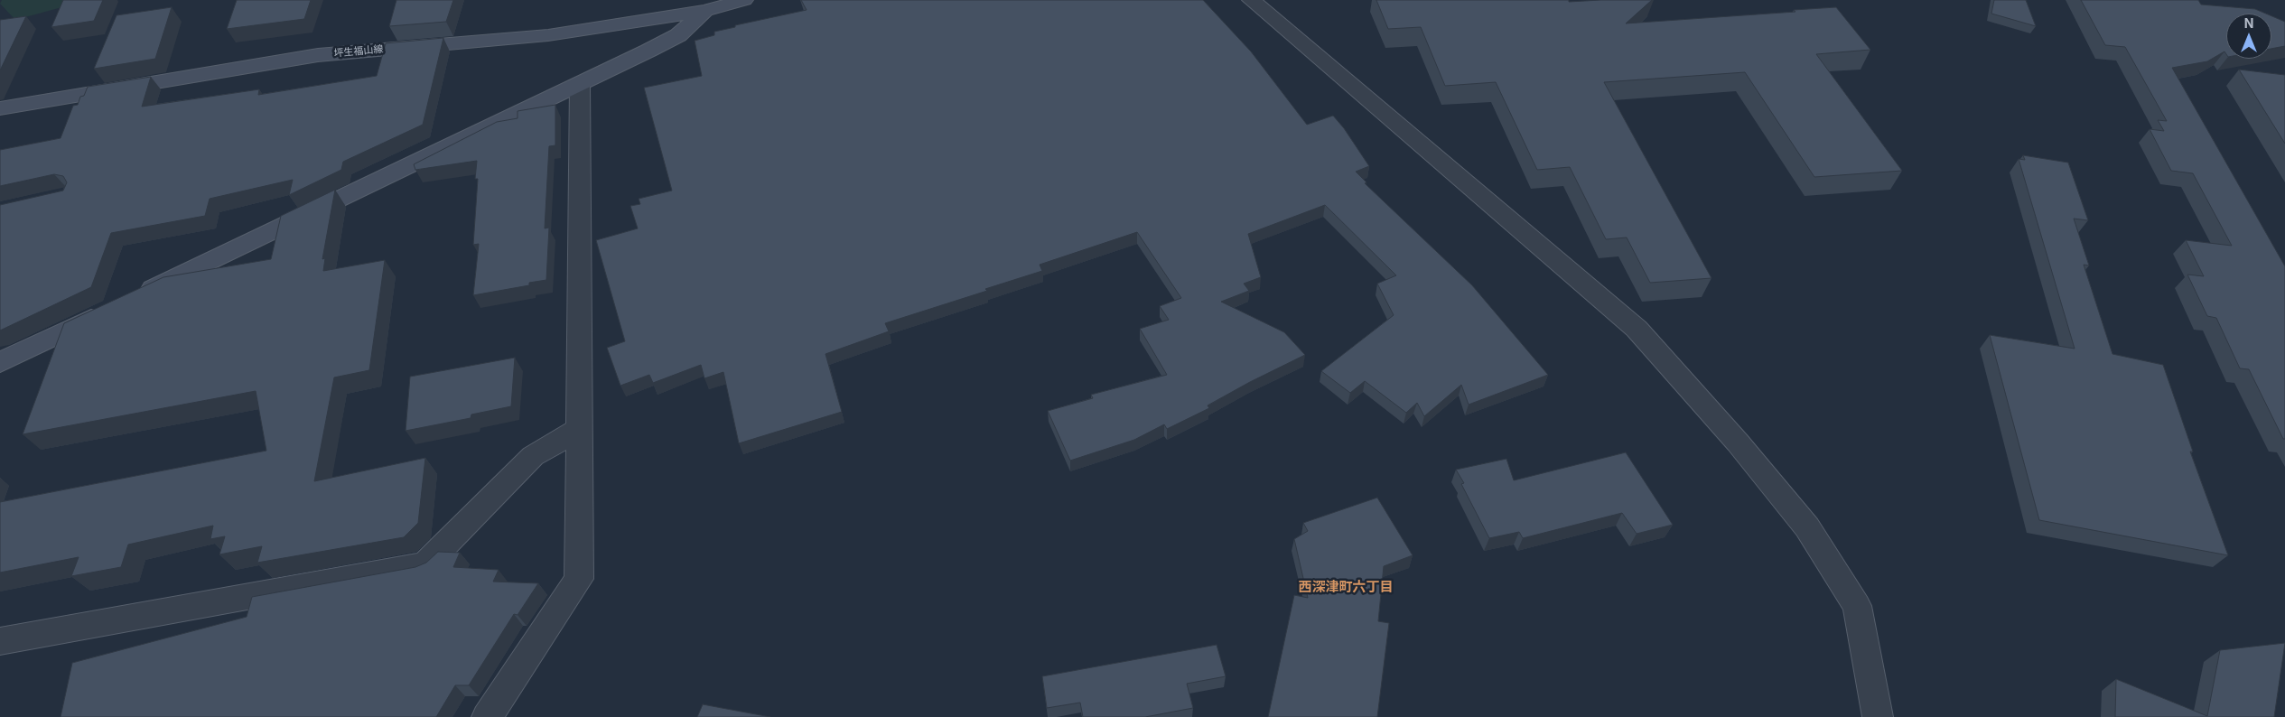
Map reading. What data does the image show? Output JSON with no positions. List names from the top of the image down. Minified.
{"streets":{"street":["坪生福山線"]},"districts":["西深津町六丁目"],"north":"top"}
